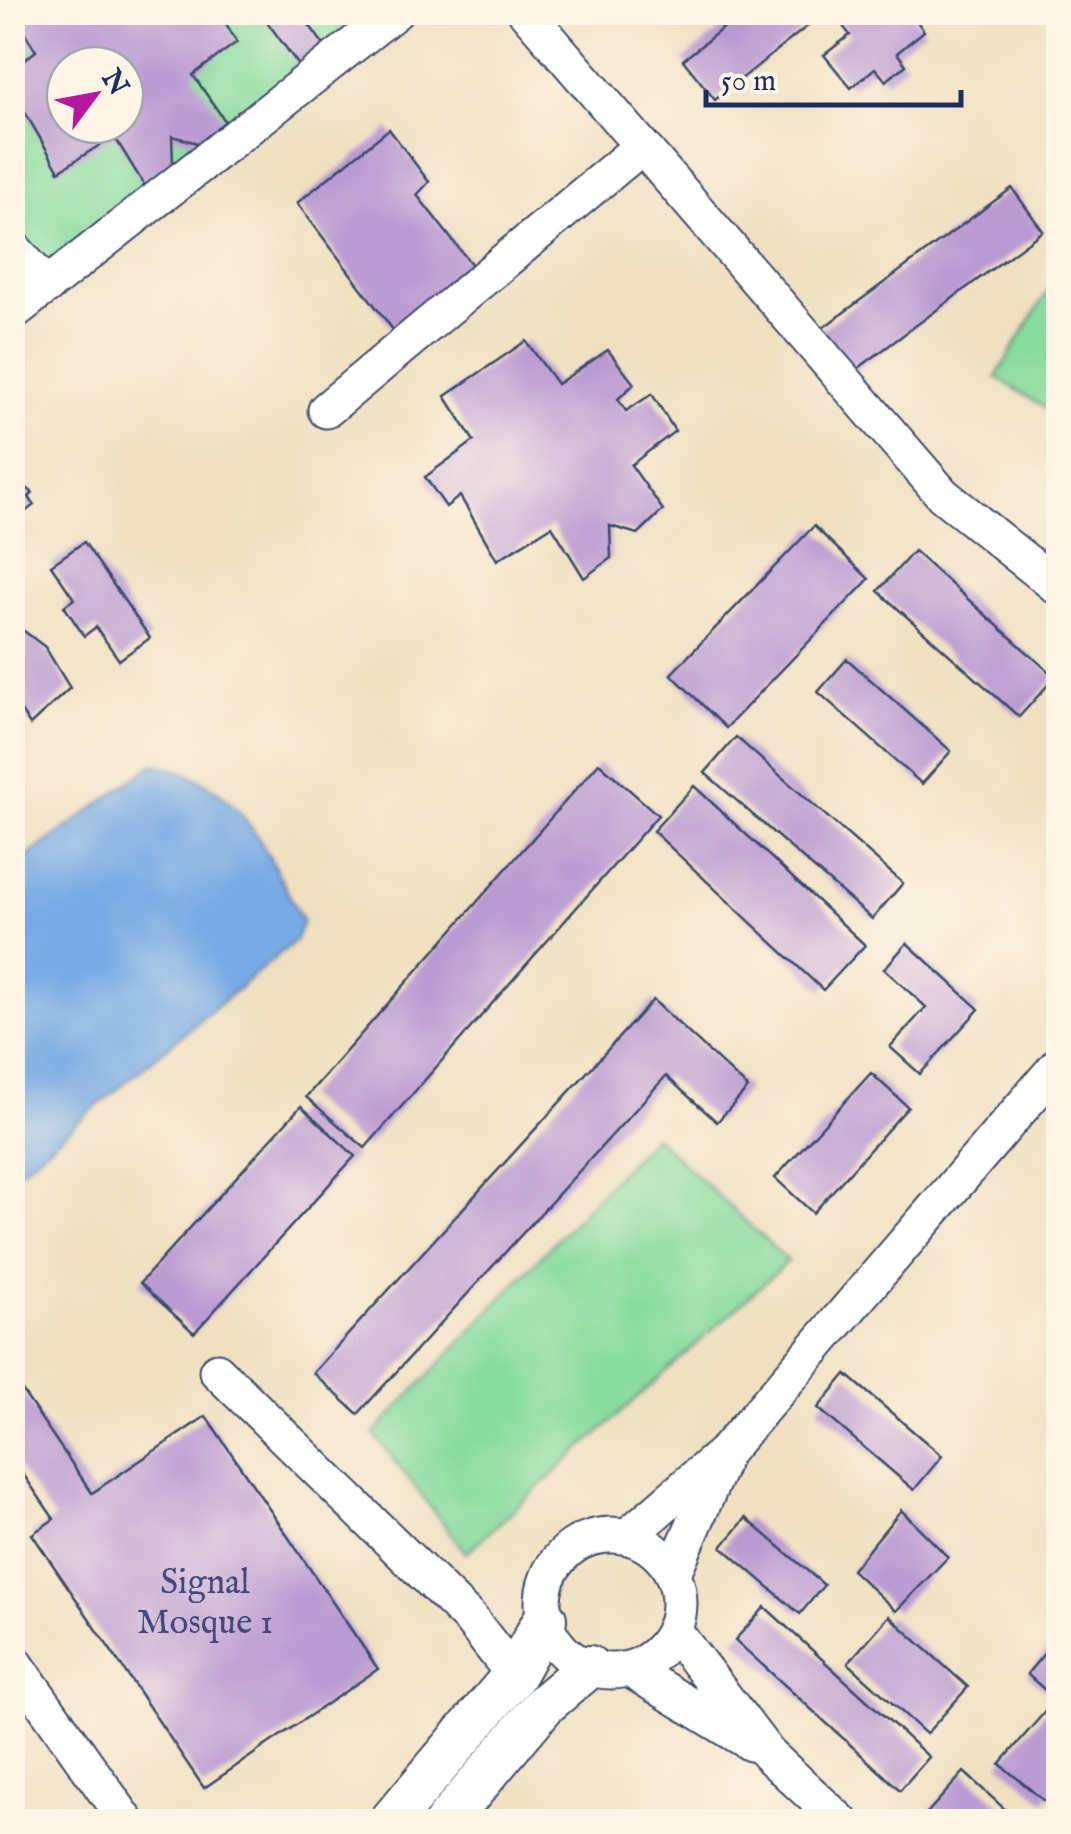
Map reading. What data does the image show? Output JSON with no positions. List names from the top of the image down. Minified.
{"house_numbers":["Signal Mosque 1"],"scale_bar":"50 m","north":"top right"}
